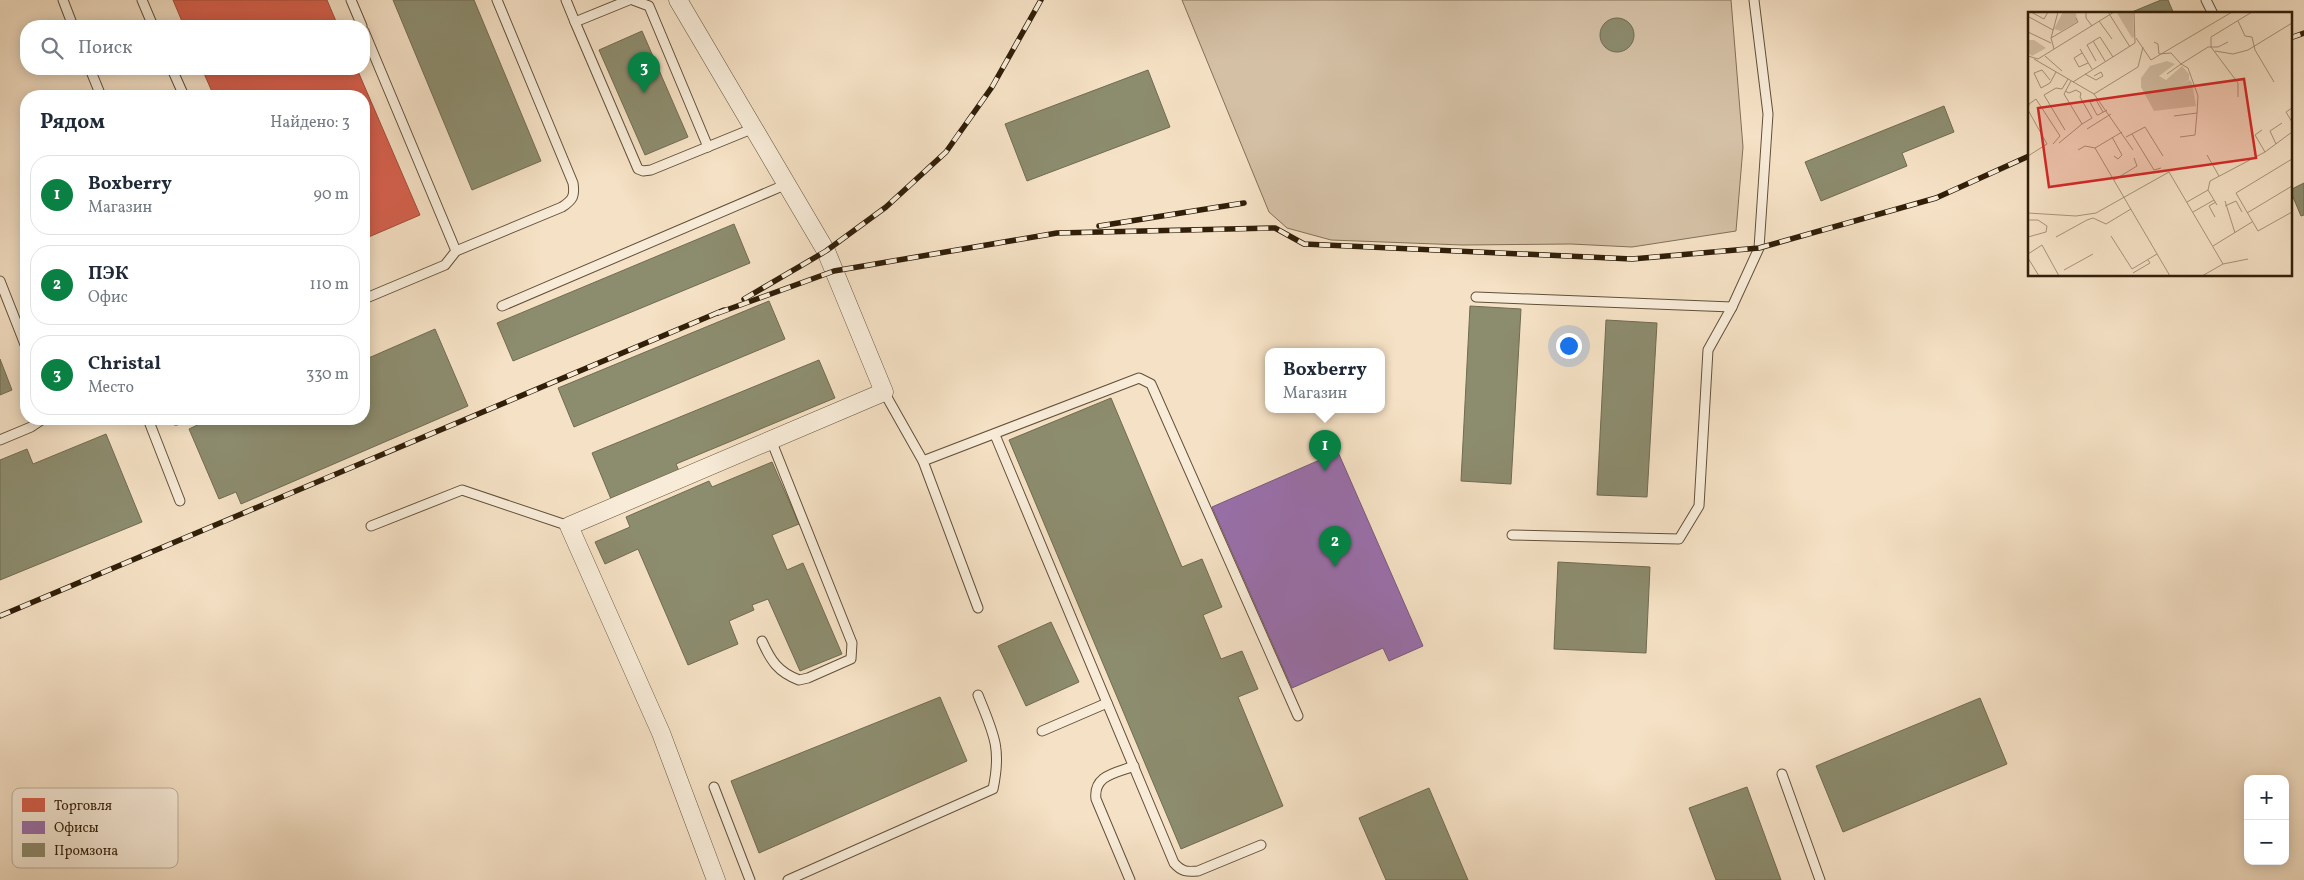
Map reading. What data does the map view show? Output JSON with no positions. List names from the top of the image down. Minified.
{"legend":["Торговля","Офисы","Промзона"],"page":{"search":"Поиск","pins":["3","1","2"],"heading":["Рядом","Найдено: 3"],"list":[{"mark":"1","name":"Boxberry","note":"Магазин","value":"90 m"},{"mark":"2","name":"ПЭК","note":"Офис","value":"110 m"},{"mark":"3","name":"Christal","note":"Место","value":"330 m"}],"popup":["Boxberry","Магазин"],"map_buttons":["+","−"]}}
